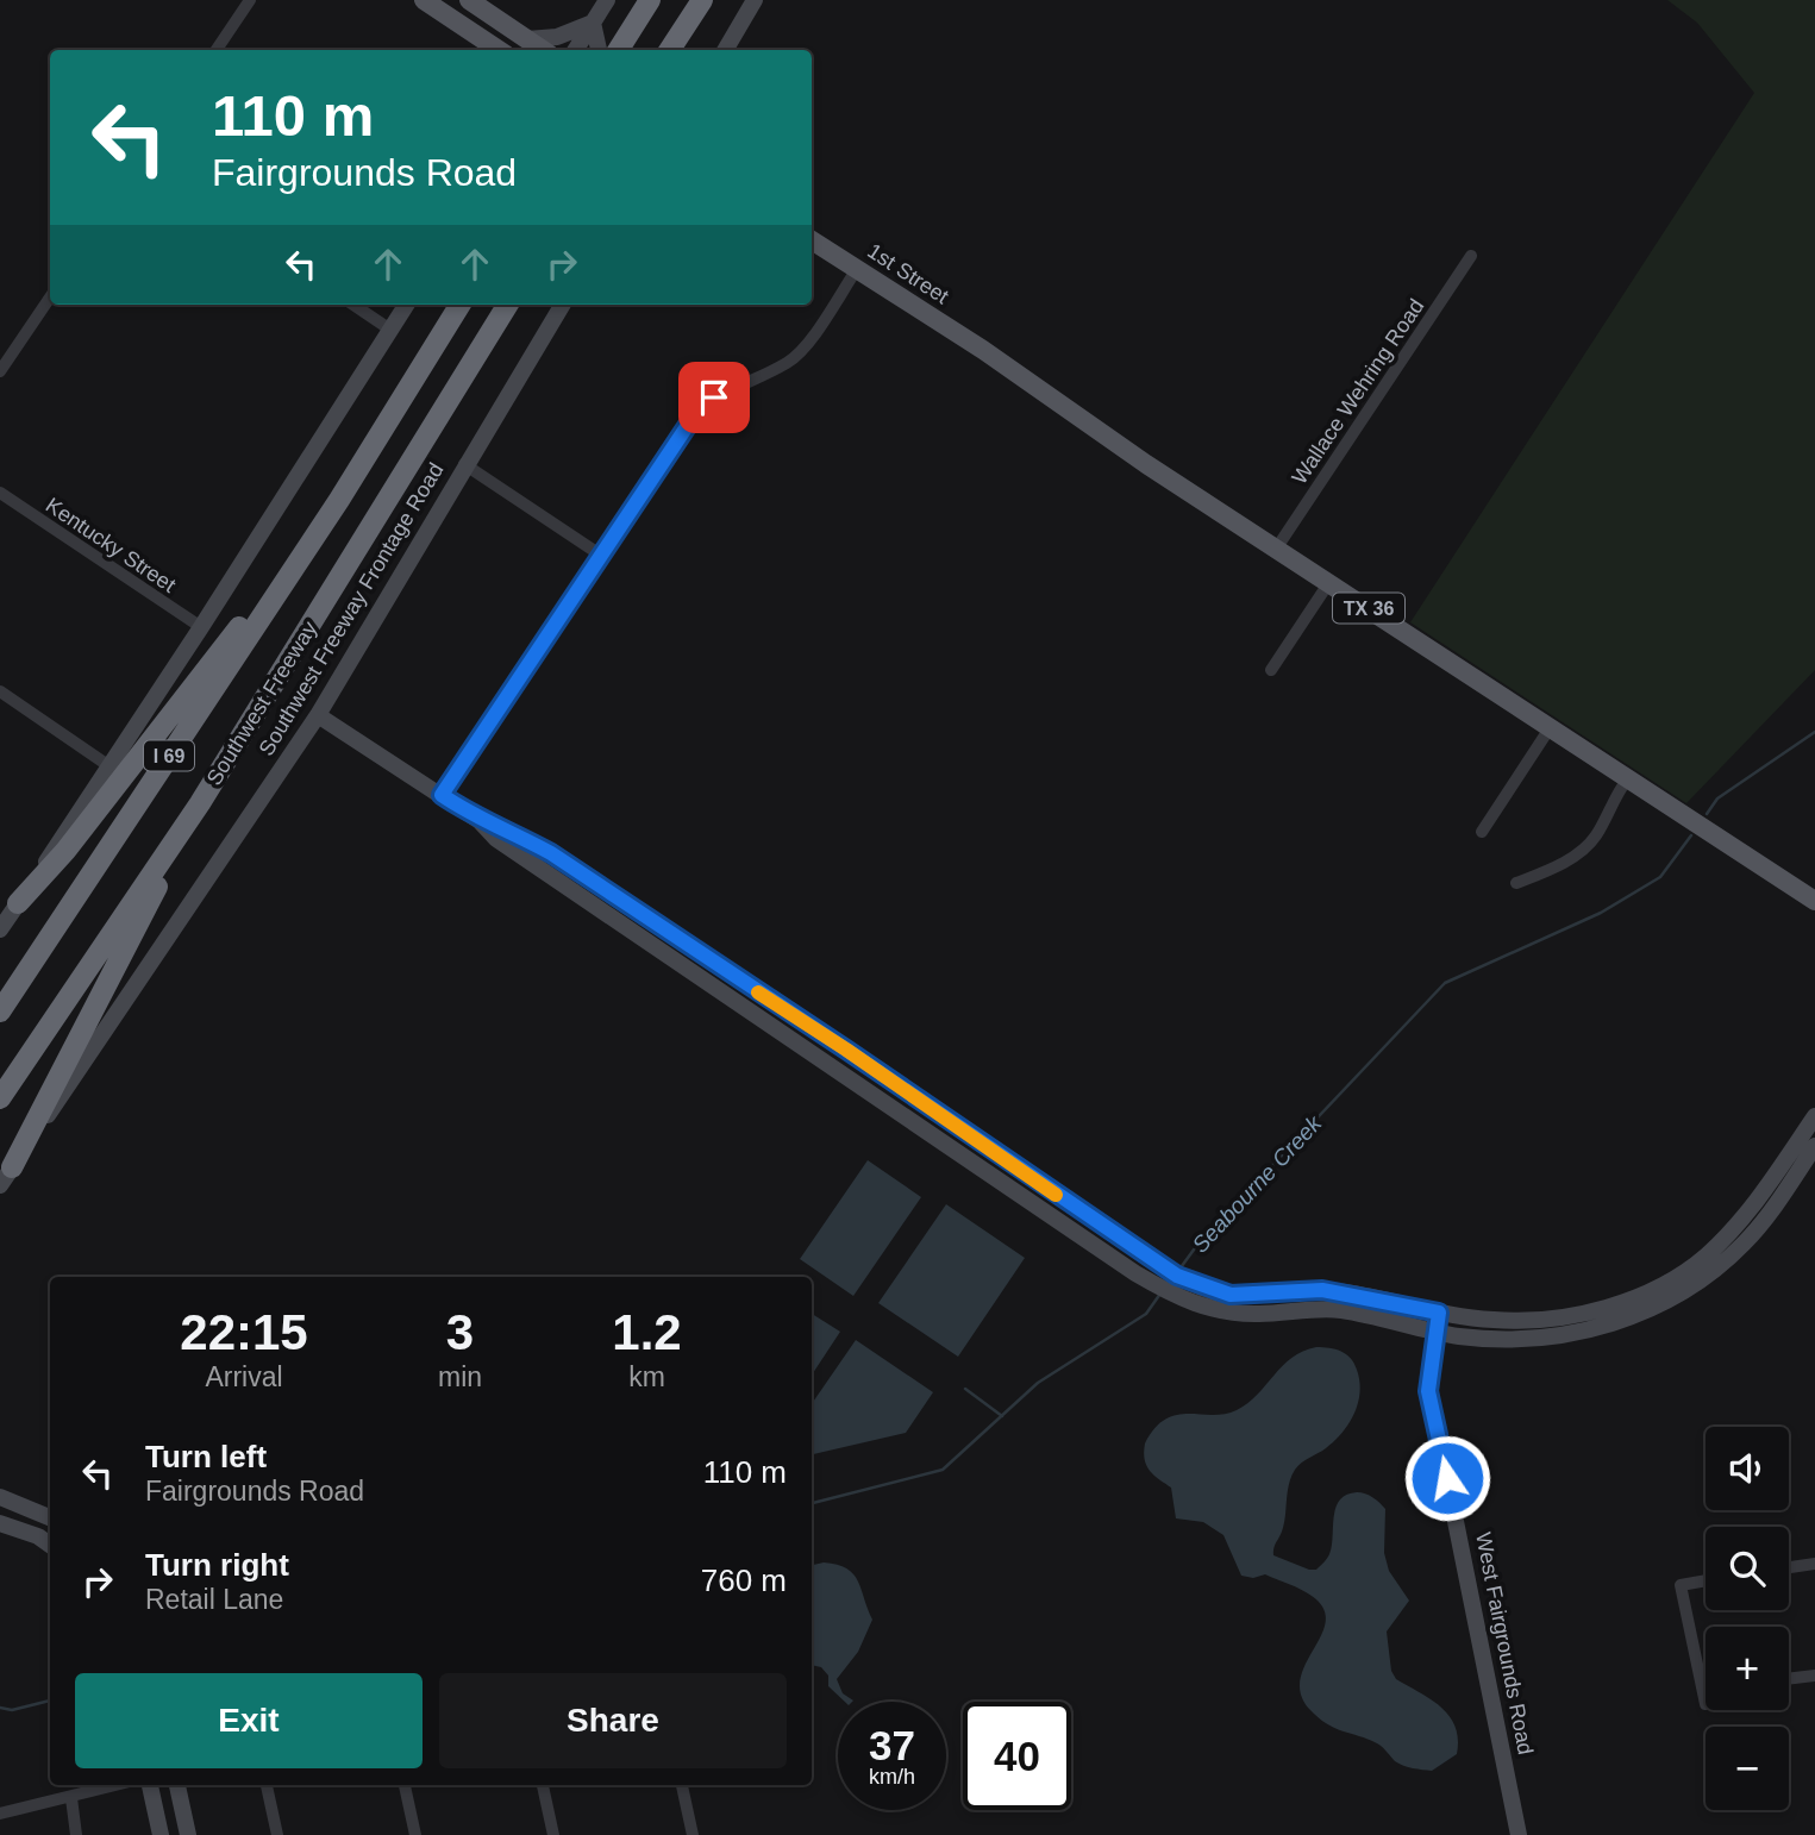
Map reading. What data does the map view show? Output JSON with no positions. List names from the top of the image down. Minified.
{"streets":{"highway":["Southwest Freeway","I 69"],"main road":["1st Street","TX 36"],"street":["Wallace Wehring Road","Kentucky Street","Southwest Freeway Frontage Road","West Fairgrounds Road"]},"crossings":[["1st Street","Wallace Wehring Road"],["1st Street","TX 36"],["Wallace Wehring Road","TX 36"]],"water":["Seabourne Creek"],"page":{"turn":["110 m","Fairgrounds Road"],"eta":["22:15","Arrival","3","min","1.2","km"],"list":[{"name":"Turn left","note":"Fairgrounds Road","value":"110 m"},{"name":"Turn right","note":"Retail Lane","value":"760 m"}],"map_buttons":["+","−"],"buttons":["Exit","Share"],"speed":"37 km/h","limit":"40"}}
